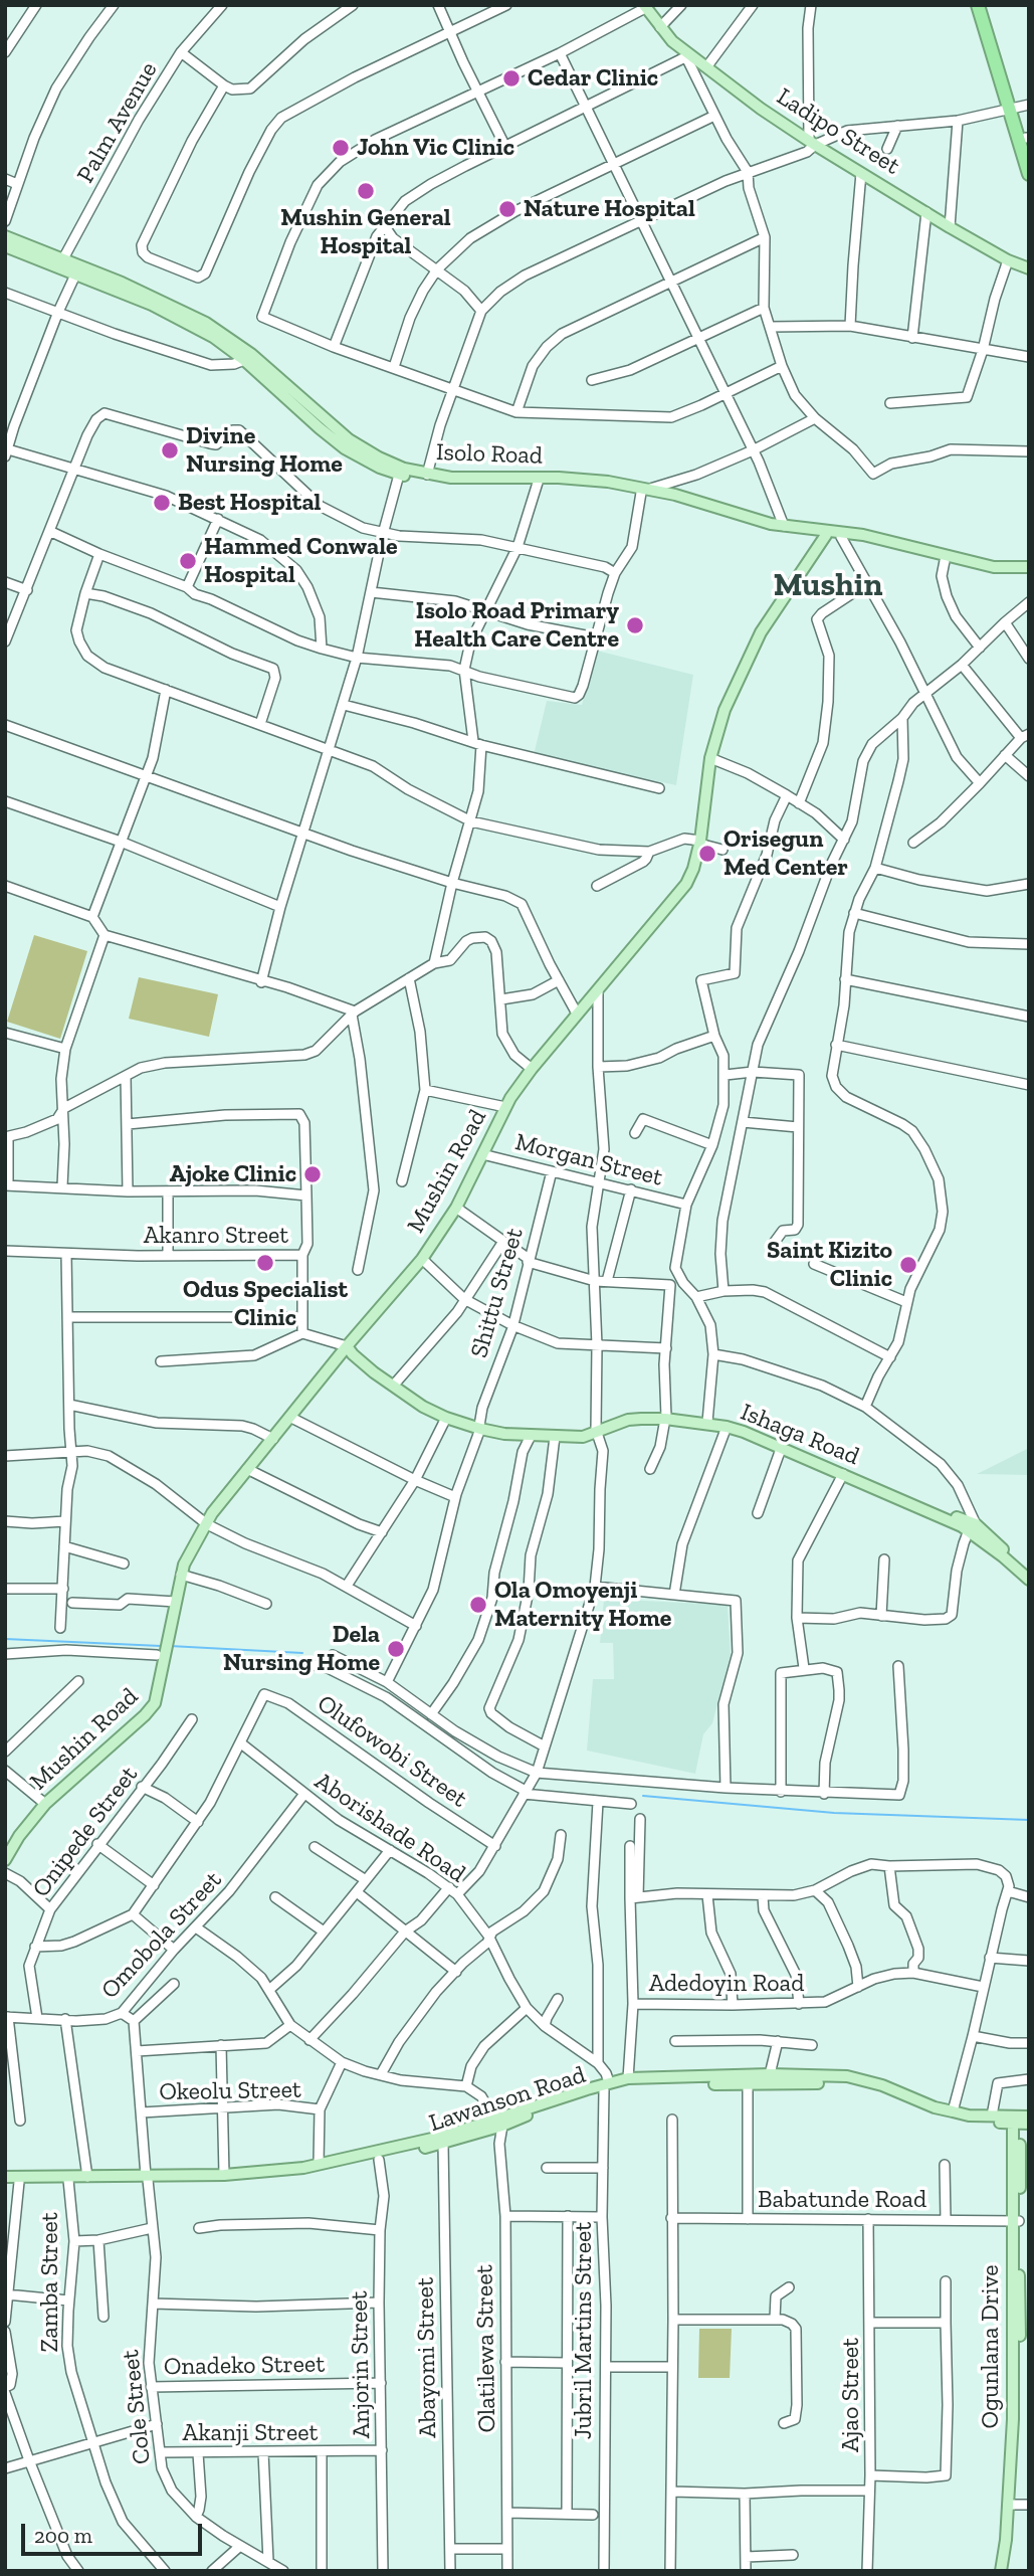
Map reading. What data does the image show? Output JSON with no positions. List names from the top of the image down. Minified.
{"streets":{"main road":["Ladipo Street","Isolo Road","Mushin Road","Ishaga Road","Lawanson Road","Ogunlana Drive"],"street":["Palm Avenue","Morgan Street","Akanro Street","Shittu Street","Olufowobi Street","Aborishade Road","Onipede Street","Omobola Street","Adedoyin Road","Okeolu Street","Babatunde Road","Zamba Street","Jubril Martins Street","Olatilewa Street","Abayomi Street","Anjorin Street","Onadeko Street","Ajao Street","Cole Street","Akanji Street"]},"crossings":[["Palm Avenue","Isolo Road"],["Isolo Road","Mushin Road"],["Morgan Street","Mushin Road"],["Morgan Street","Shittu Street"],["Mushin Road","Ishaga Road"],["Shittu Street","Ishaga Road"],["Olufowobi Street","Aborishade Road"],["Aborishade Road","Omobola Street"],["Aborishade Road","Lawanson Road"],["Aborishade Road","Jubril Martins Street"],["Onipede Street","Omobola Street"],["Okeolu Street","Cole Street"],["Lawanson Road","Zamba Street"],["Lawanson Road","Jubril Martins Street"],["Lawanson Road","Ogunlana Drive"],["Lawanson Road","Olatilewa Street"],["Lawanson Road","Abayomi Street"],["Lawanson Road","Anjorin Street"],["Lawanson Road","Cole Street"],["Babatunde Road","Ogunlana Drive"],["Babatunde Road","Ajao Street"],["Anjorin Street","Onadeko Street"],["Anjorin Street","Akanji Street"],["Onadeko Street","Cole Street"],["Cole Street","Akanji Street"]],"districts":["Mushin"],"places":["Cedar Clinic","John Vic Clinic","Mushin General Hospital","Nature Hospital","Divine Nursing Home","Best Hospital","Hammed Conwale Hospital","Isolo Road Primary Health Care Centre","Orisegun Med Center","Ajoke Clinic","Odus Specialist Clinic","Saint Kizito Clinic","Ola Omoyenji Maternity Home","Dela Nursing Home"],"scale_bar":"200 m"}
